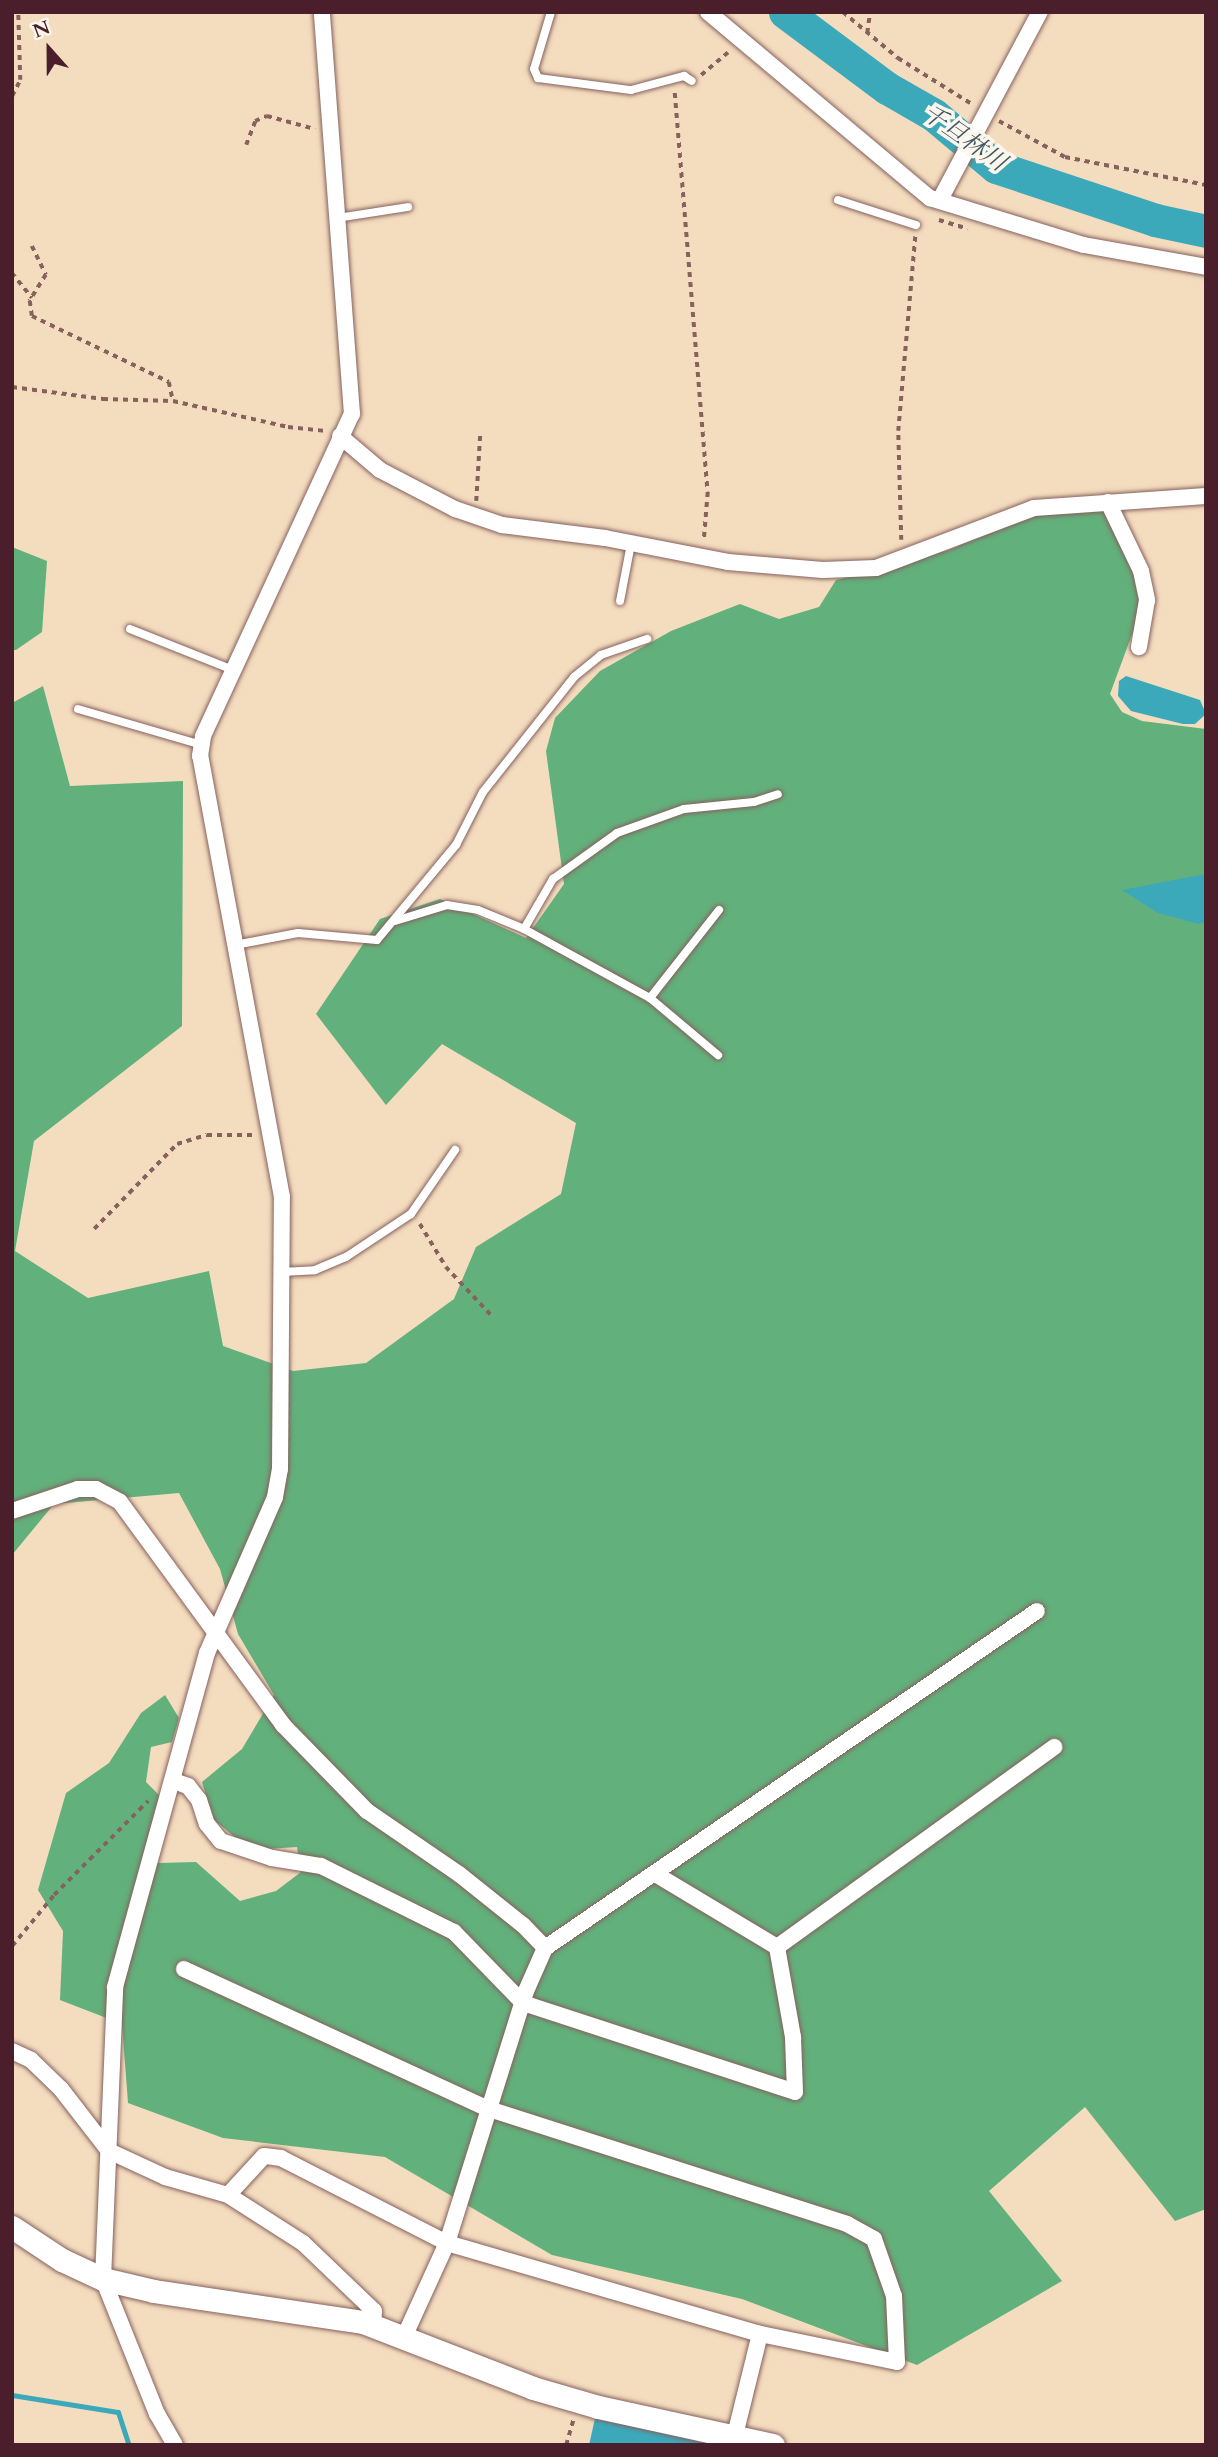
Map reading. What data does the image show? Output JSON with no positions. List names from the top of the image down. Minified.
{"water":["千旦林川"],"north":"top"}
